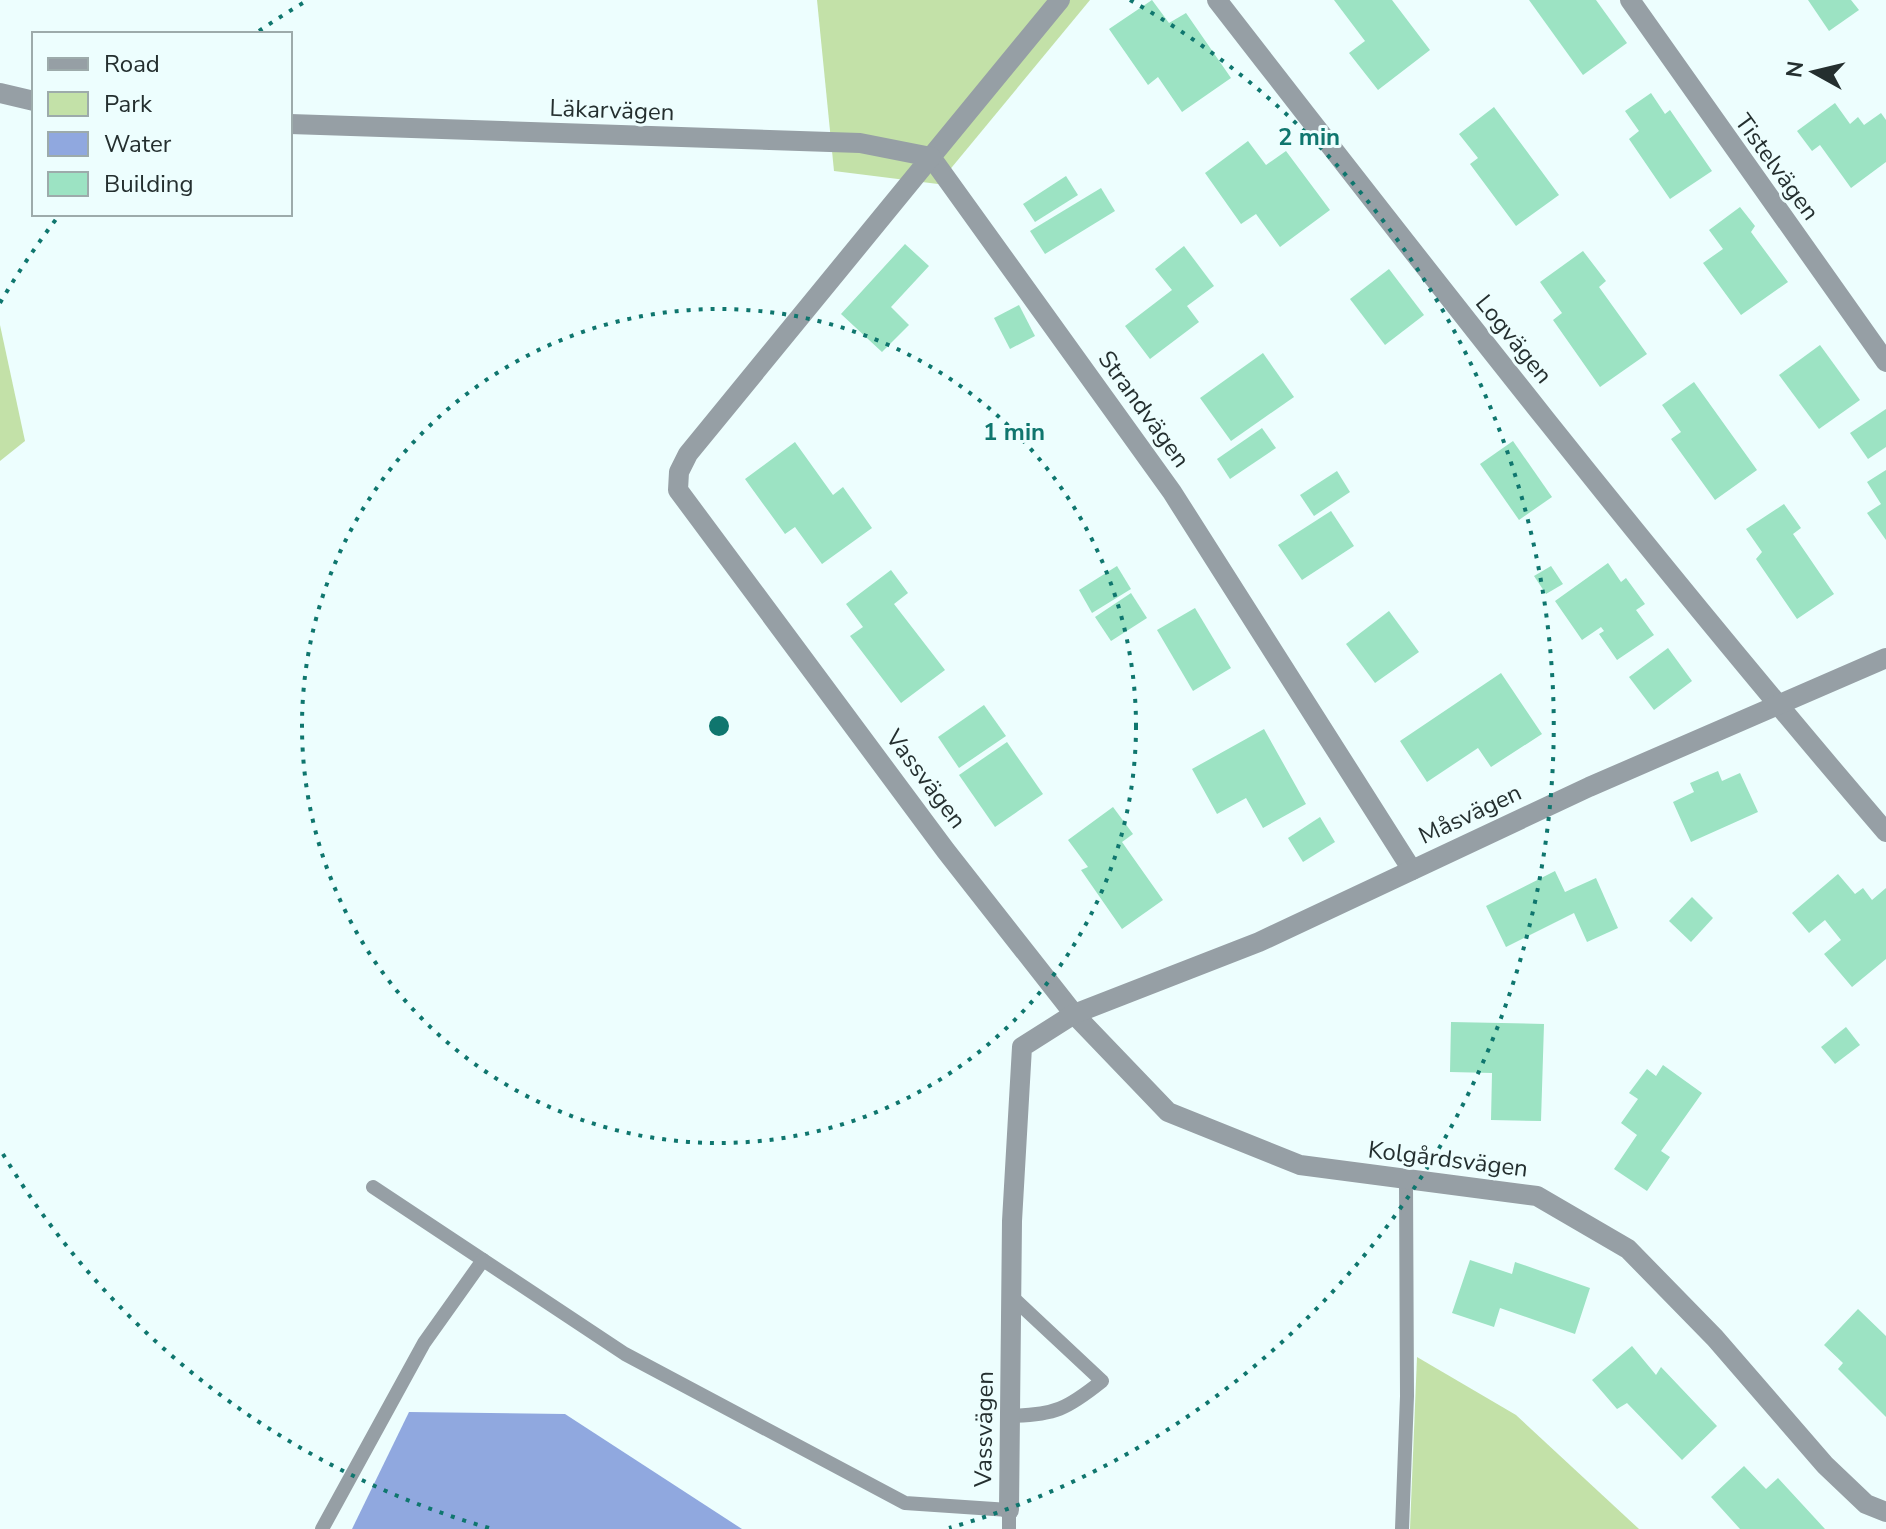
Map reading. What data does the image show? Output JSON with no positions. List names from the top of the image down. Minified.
{"streets":{"street":["Läkarvägen","Tistelvägen","Logvägen","Strandvägen","Vassvägen","Måsvägen","Kolgårdsvägen"]},"crossings":[["Läkarvägen","Strandvägen"],["Läkarvägen","Vassvägen"],["Logvägen","Måsvägen"],["Strandvägen","Vassvägen"],["Strandvägen","Måsvägen"],["Vassvägen","Måsvägen"],["Vassvägen","Kolgårdsvägen"],["Måsvägen","Kolgårdsvägen"]],"legend":["Road","Park","Water","Building"],"north":"left","rings":["2 min","1 min"]}
